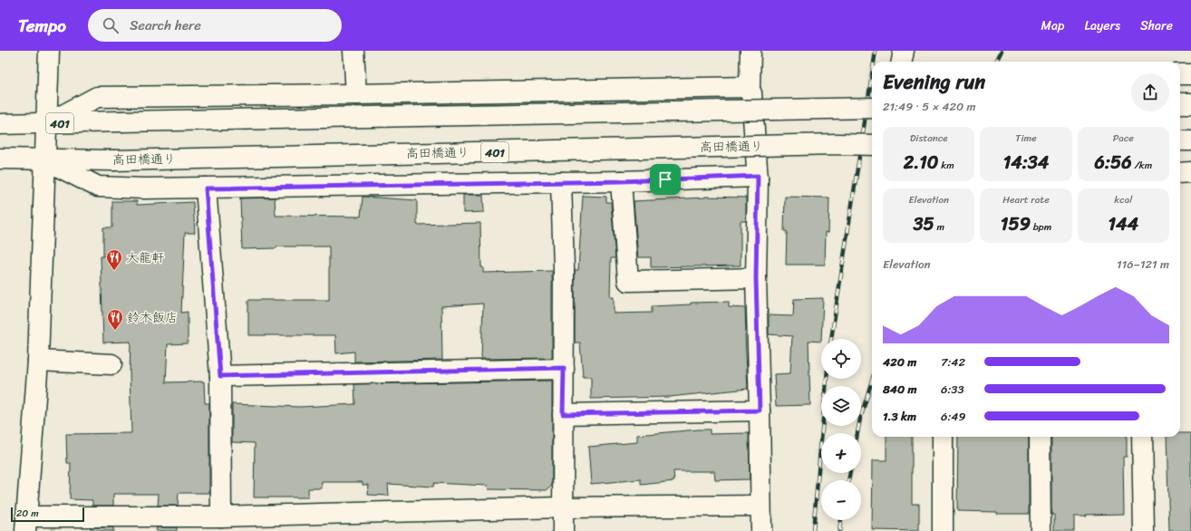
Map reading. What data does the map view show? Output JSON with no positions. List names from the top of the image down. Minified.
{"streets":{"main road":["401","高田橋通り"]},"places":{"restaurant":["大龍軒","鈴木飯店"]},"scale_bar":"20 m","page":{"header":"Tempo","search":"Search here","nav":["Map","Layers","Share"],"heading":["Evening run","21:49 · 5 × 420 m"],"stats":[["Distance","2.10 km"],["Time","14:34"],["Pace","6:56 /km"],["Elevation","35 m"],["Heart rate","159 bpm"],["kcal","144"]],"chart":["Elevation","116–121 m"],"map_buttons":["+","−"],"list":[{"name":"420 m","note":"7:42"},{"name":"840 m","note":"6:33"},{"name":"1.3 km","note":"6:49"}],"scale":"20 m"}}
